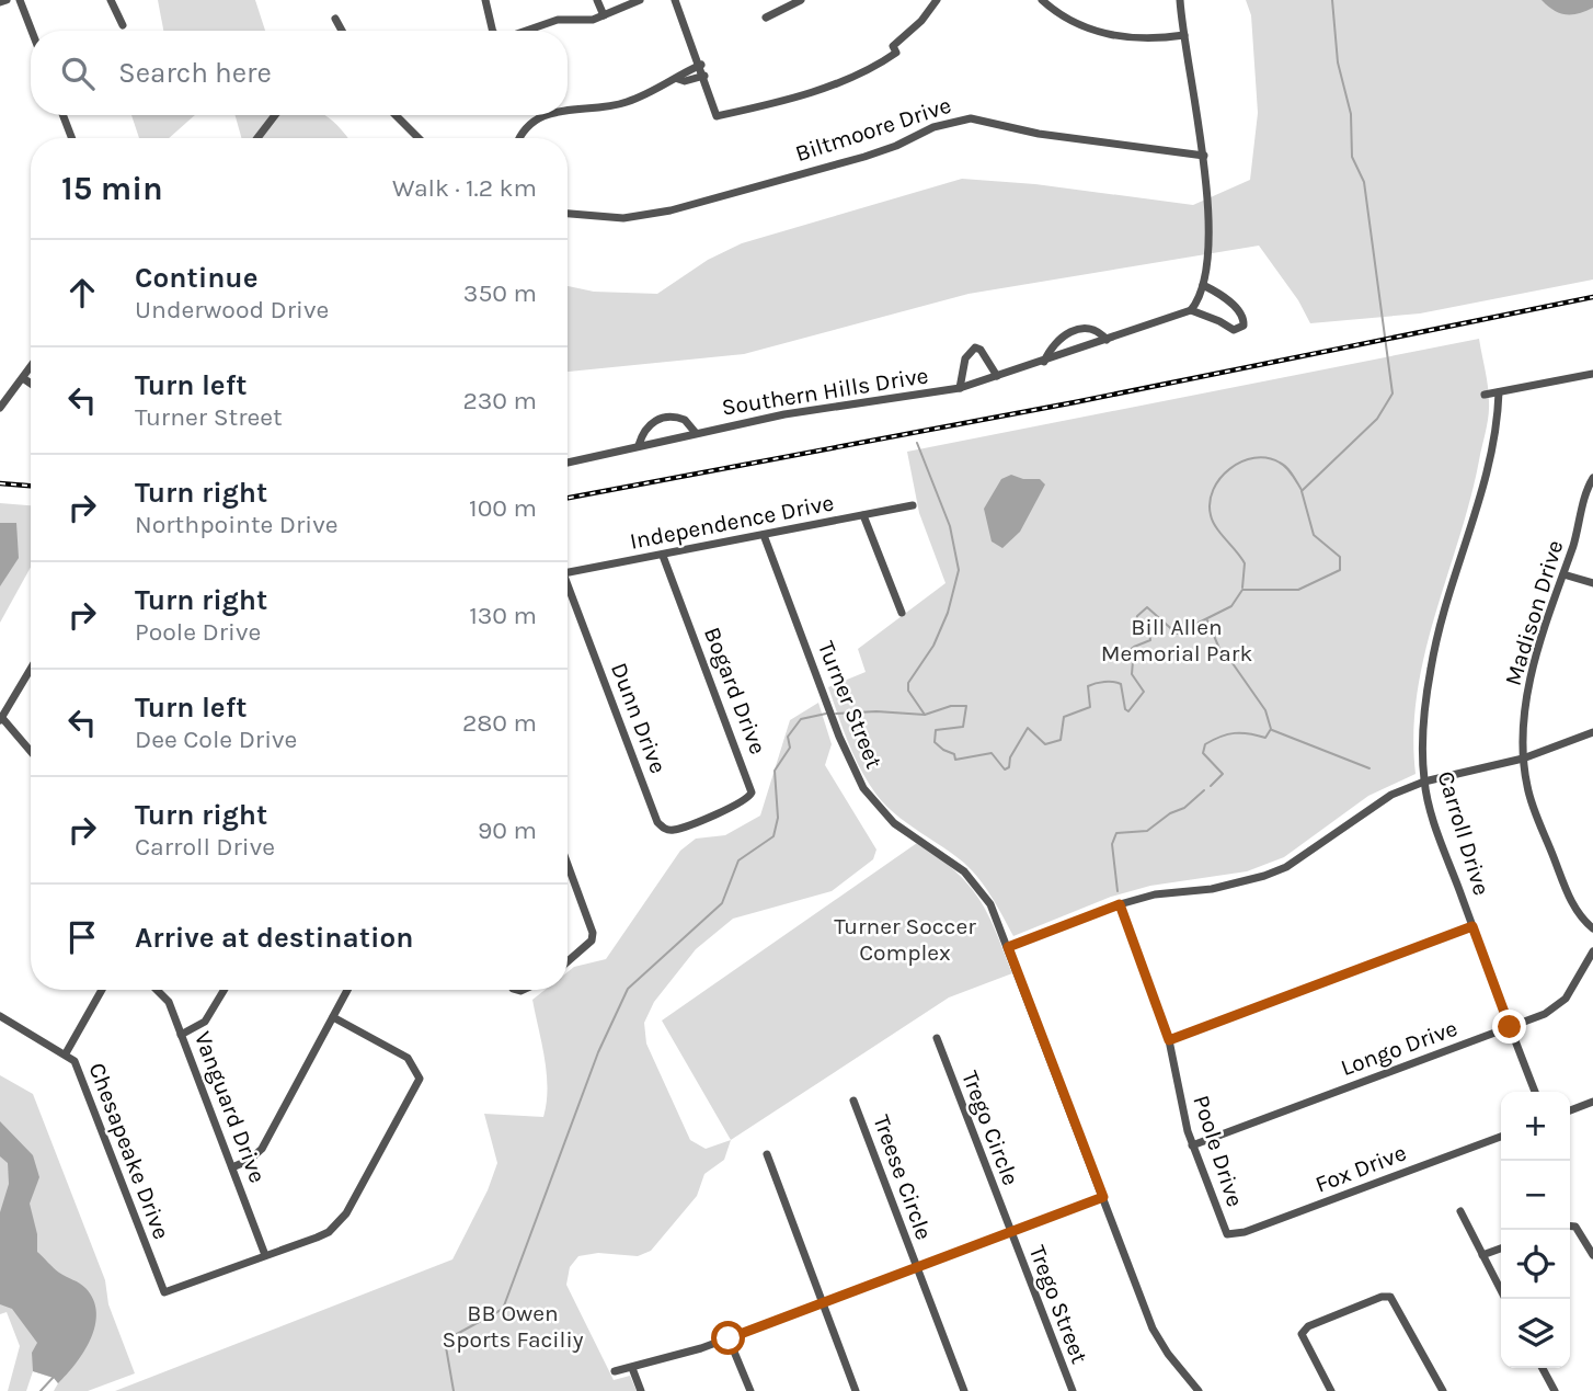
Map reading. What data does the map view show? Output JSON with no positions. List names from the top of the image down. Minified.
{"streets":{"street":["Biltmoore Drive","Southern Hills Drive","Independence Drive","Madison Drive","Bogard Drive","Turner Street","Dunn Drive","Carroll Drive","Longo Drive","Vanguard Drive","Trego Circle","Chesapeake Drive","Poole Drive","Fox Drive","Treese Circle","Trego Street"]},"crossings":[["Independence Drive","Bogard Drive"],["Independence Drive","Turner Street"],["Bogard Drive","Dunn Drive"],["Carroll Drive","Longo Drive"],["Longo Drive","Poole Drive"],["Vanguard Drive","Chesapeake Drive"],["Trego Circle","Trego Street"],["Poole Drive","Fox Drive"]],"parks":["Bill Allen Memorial Park","Turner Soccer Complex","BB Owen Sports Faciliy"],"page":{"search":"Search here","heading":["15 min","Walk · 1.2 km"],"list":[["Continue","Underwood Drive","350 m"],["Turn left","Turner Street","230 m"],["Turn right","Northpointe Drive","100 m"],["Turn right","Poole Drive","130 m"],["Turn left","Dee Cole Drive","280 m"],["Turn right","Carroll Drive","90 m"],"Arrive at destination"],"map_buttons":["+","−"]}}
